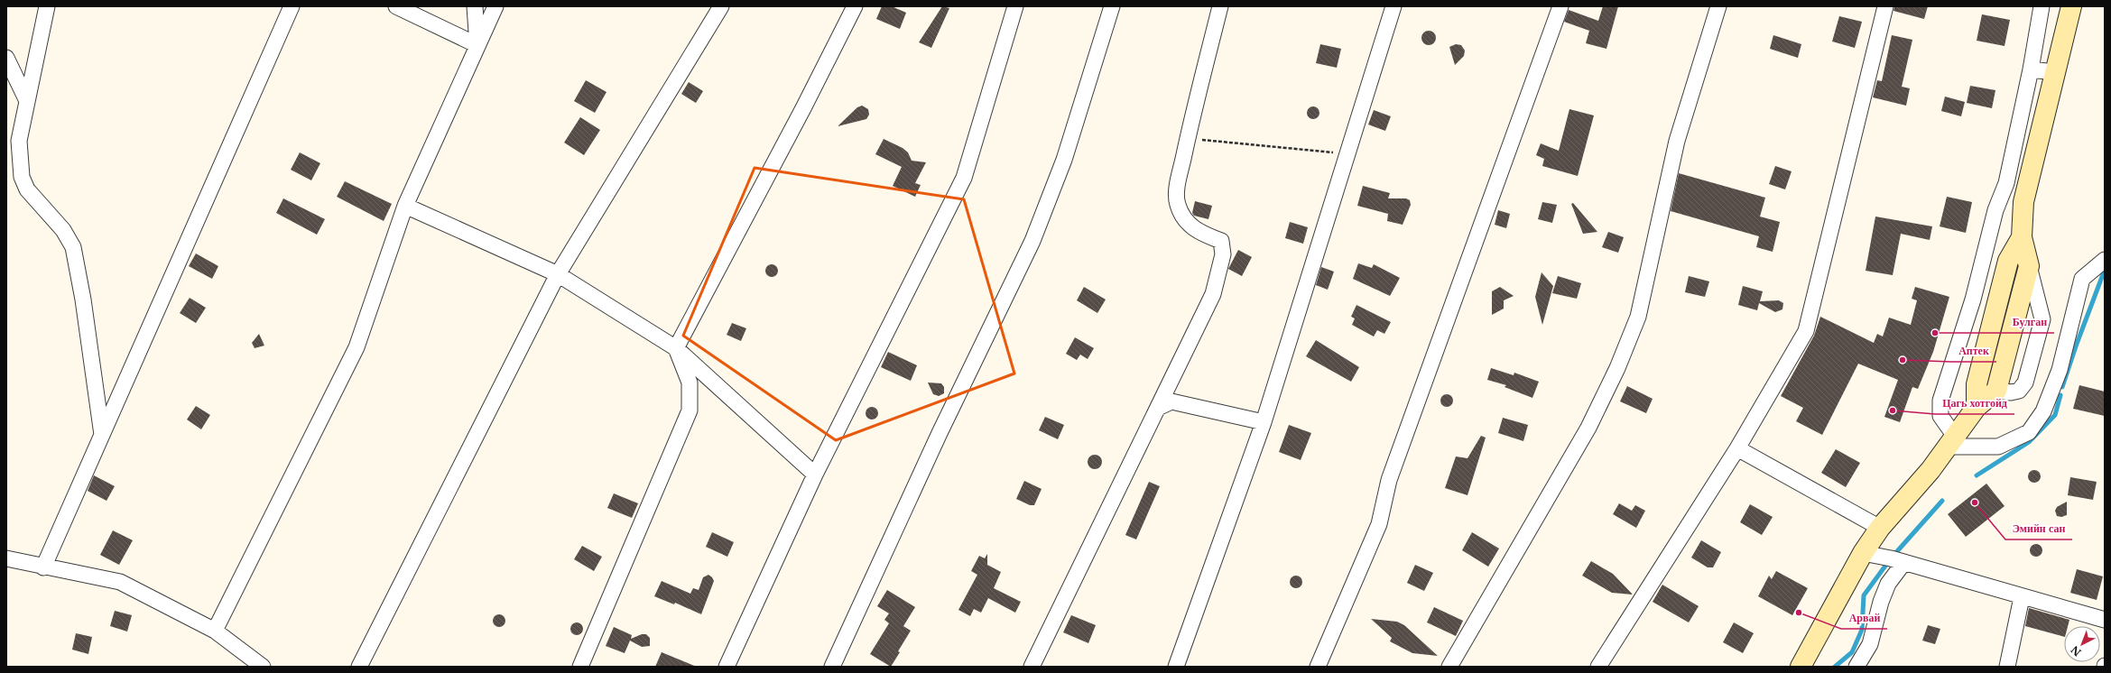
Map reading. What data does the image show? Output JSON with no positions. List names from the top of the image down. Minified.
{"places":["Булган","Аптек","Цагь хотгойд","Эмийн сан","Арвай"],"north":"bottom left"}
